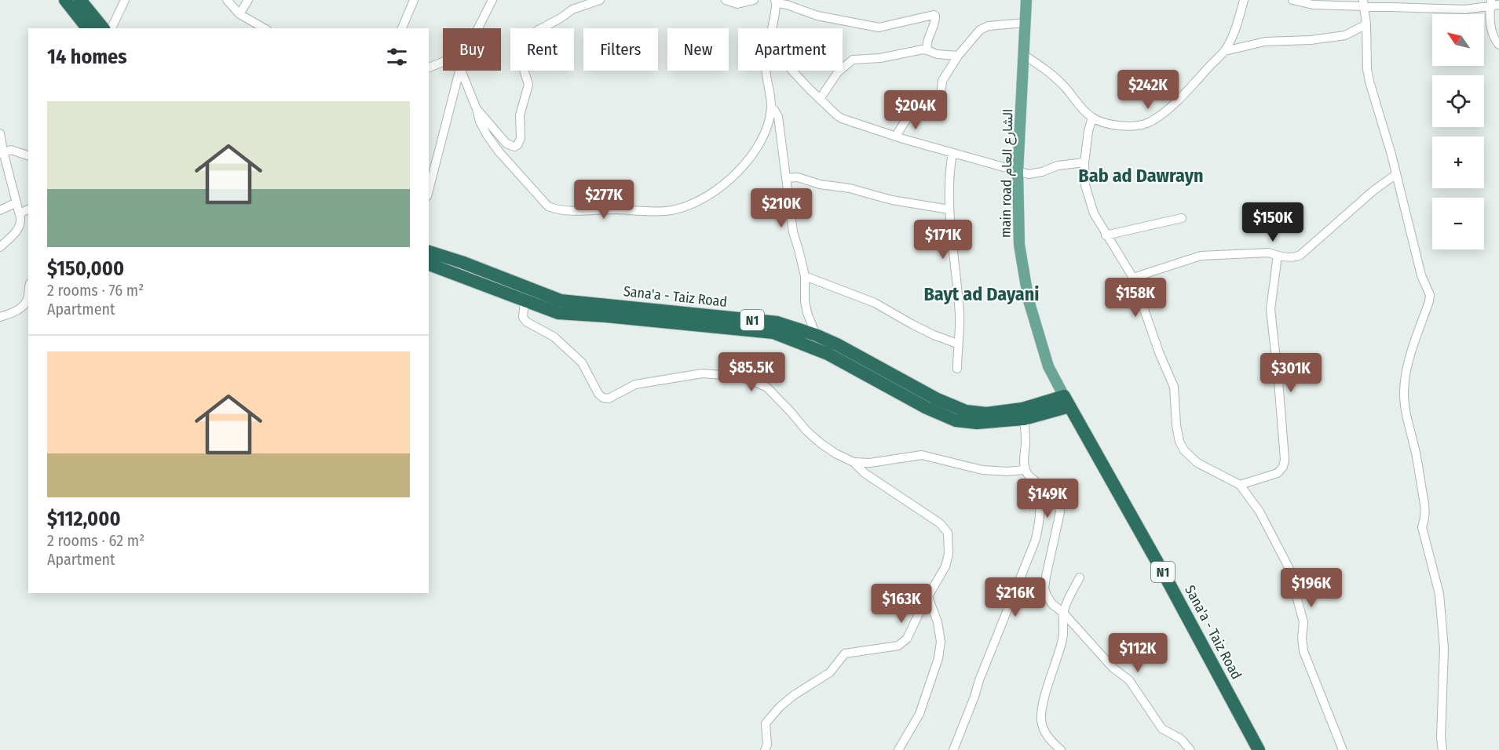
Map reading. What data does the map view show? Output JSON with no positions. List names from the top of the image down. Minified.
{"streets":{"highway":["Sana'a - Taiz Road","N1"],"main road":["main road الشارع العام"]},"crossings":[["main road الشارع العام","Sana'a - Taiz Road"]],"districts":["Bab ad Dawrayn","Bayt ad Dayani"],"north":"top left","page":{"map_buttons":["+","−"],"chip":["Buy","Rent","Filters","New","Apartment"],"heading":"14 homes","price":["$242K","$204K","$277K","$210K","$150K","$171K","$158K","$85.5K","$301K","$149K","$196K","$216K","$163K","$112K"],"list":[{"name":"$150,000","note":"2 rooms · 76 m² · Apartment"},{"name":"$112,000","note":"2 rooms · 62 m² · Apartment"}]}}
